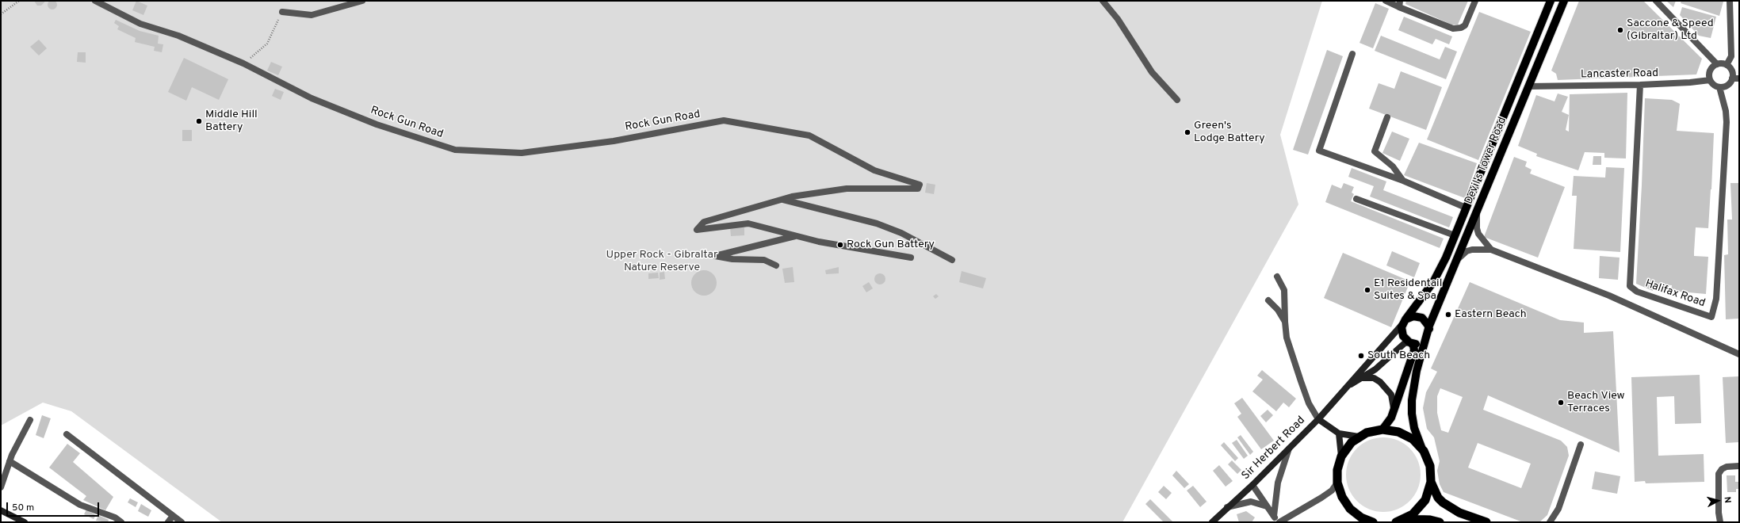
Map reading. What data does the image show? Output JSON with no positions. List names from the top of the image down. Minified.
{"streets":{"main road":["Devil's Tower Road","Sir Herbert Road"],"street":["Lancaster Road","Rock Gun Road","Halifax Road"]},"crossings":[["Lancaster Road","Devil's Tower Road"],["Lancaster Road","Halifax Road"],["Devil's Tower Road","Sir Herbert Road"]],"parks":["Upper Rock - Gibraltar Nature Reserve"],"places":["Saccone & Speed (Gibraltar) Ltd","Middle Hill Battery","Green's Lodge Battery","Rock Gun Battery","E1 Residentail Suites & Spa","Eastern Beach","South Beach","Beach View Terraces"],"scale_bar":"50 m","north":"right"}
